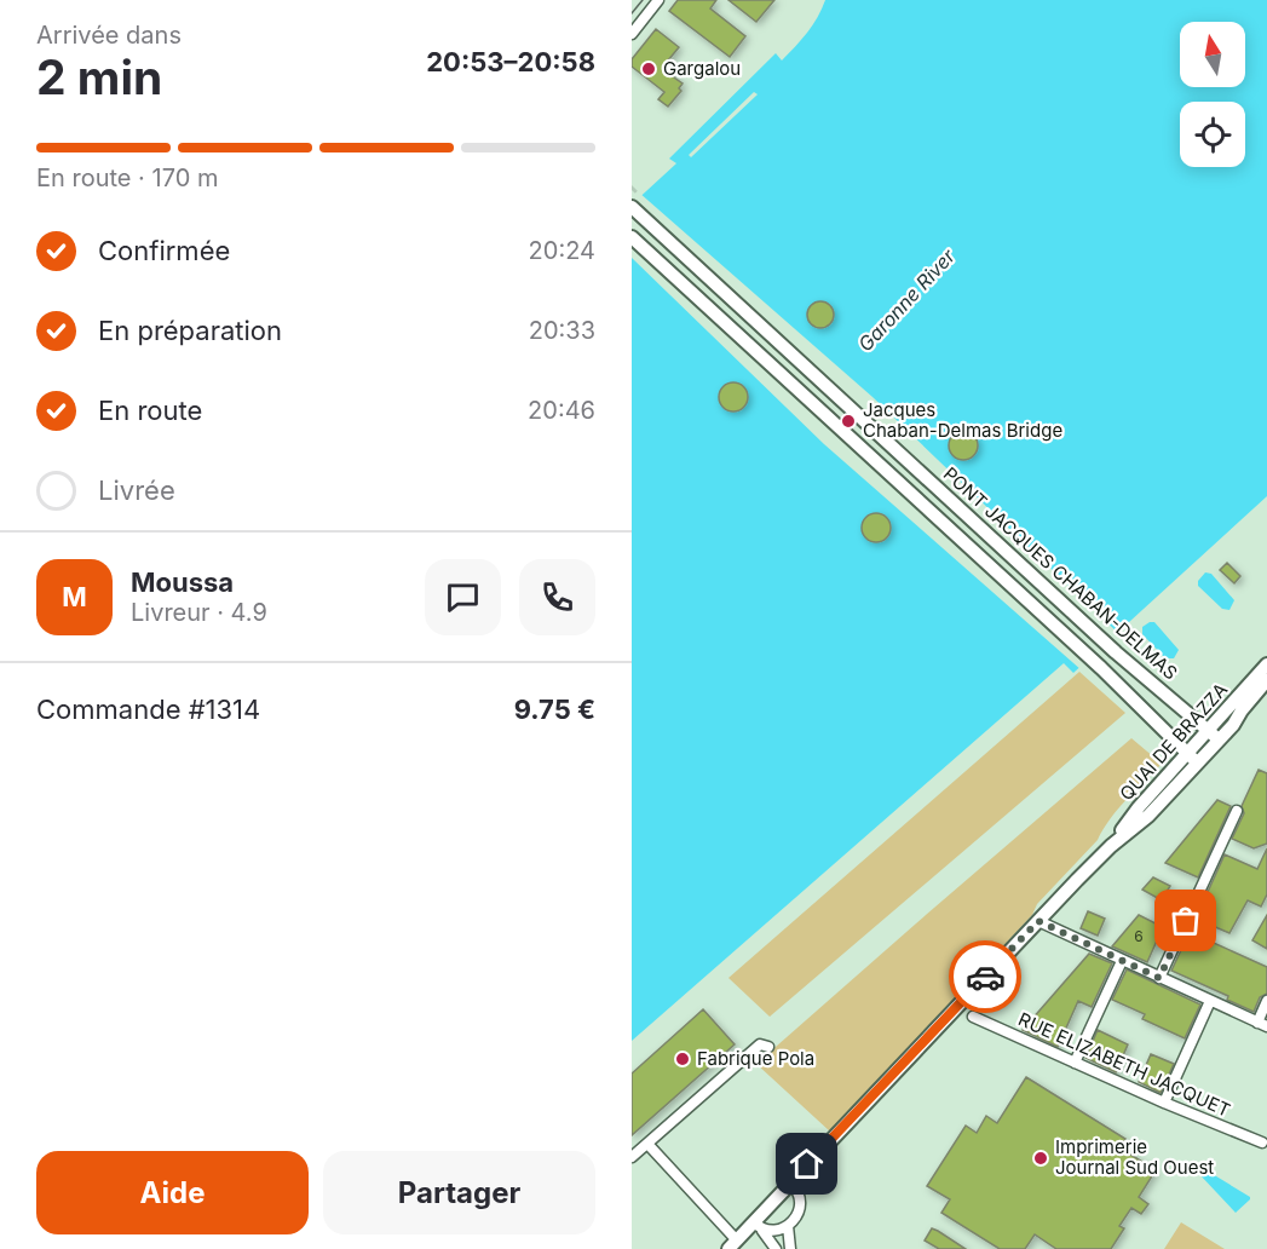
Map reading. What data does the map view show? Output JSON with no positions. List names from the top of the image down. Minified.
{"streets":{"main road":["PONT JACQUES CHABAN-DELMAS","QUAI DE BRAZZA"],"street":["RUE ELIZABETH JACQUET"]},"crossings":[["PONT JACQUES CHABAN-DELMAS","QUAI DE BRAZZA"]],"water":["Garonne River"],"places":["Gargalou","Jacques Chaban-Delmas Bridge","Fabrique Pola","Imprimerie Journal Sud Ouest"],"house_numbers":["6"],"north":"top","page":{"heading":["2 min","Arrivée dans","20:53–20:58"],"panel":["Moussa","Livreur · 4.9","Commande #1314","9.75 €"],"bar":"En route · 170 m","list":[["Confirmée","20:24"],["En préparation","20:33"],["En route","20:46"],"Livrée"],"round":"M","buttons":["Aide","Partager"]}}
